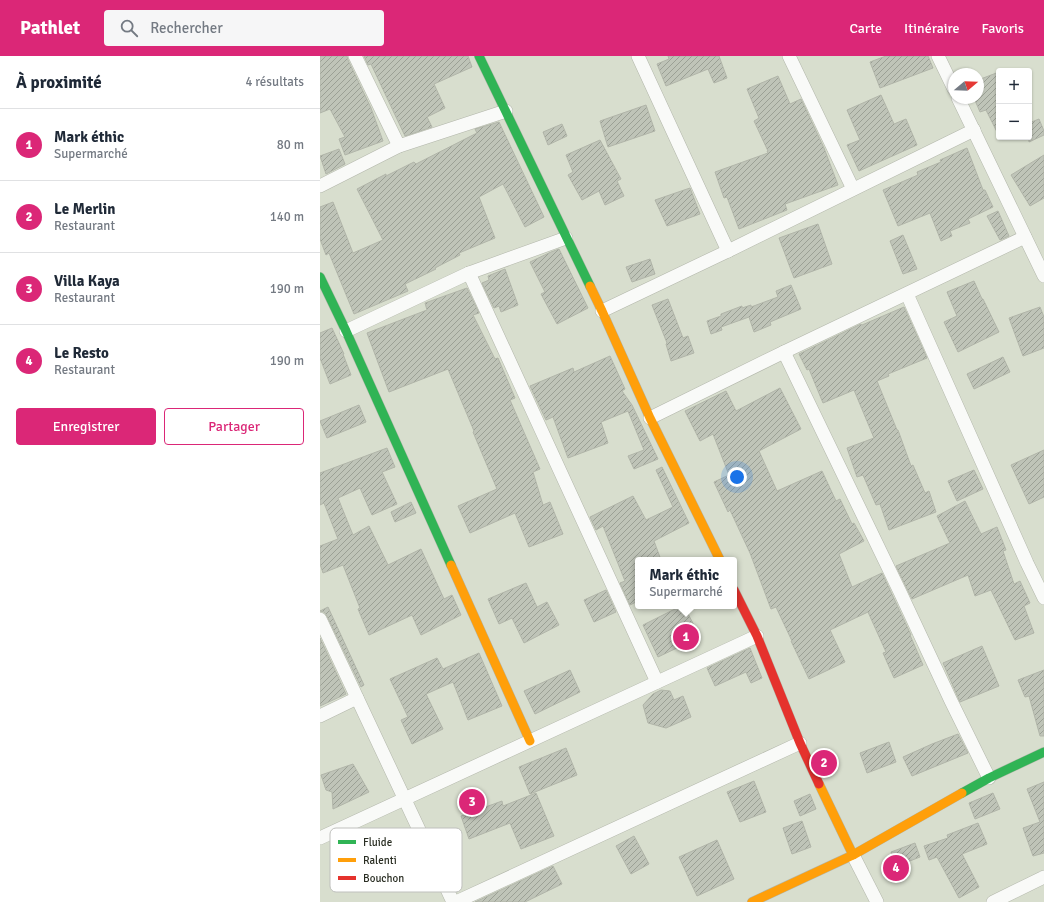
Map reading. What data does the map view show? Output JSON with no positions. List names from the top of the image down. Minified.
{"legend":["Fluide","Ralenti","Bouchon"],"north":"right","page":{"header":"Pathlet","search":"Rechercher","nav":["Carte","Itinéraire","Favoris"],"heading":["À proximité","4 résultats"],"map_buttons":["+","−"],"list":[{"mark":"1","name":"Mark éthic","note":"Supermarché","value":"80 m"},{"mark":"2","name":"Le Merlin","note":"Restaurant","value":"140 m"},{"mark":"3","name":"Villa Kaya","note":"Restaurant","value":"190 m"},{"mark":"4","name":"Le Resto","note":"Restaurant","value":"190 m"}],"buttons":["Enregistrer","Partager"],"popup":["Mark éthic","Supermarché"],"pins":["1","2","3","4"]}}
